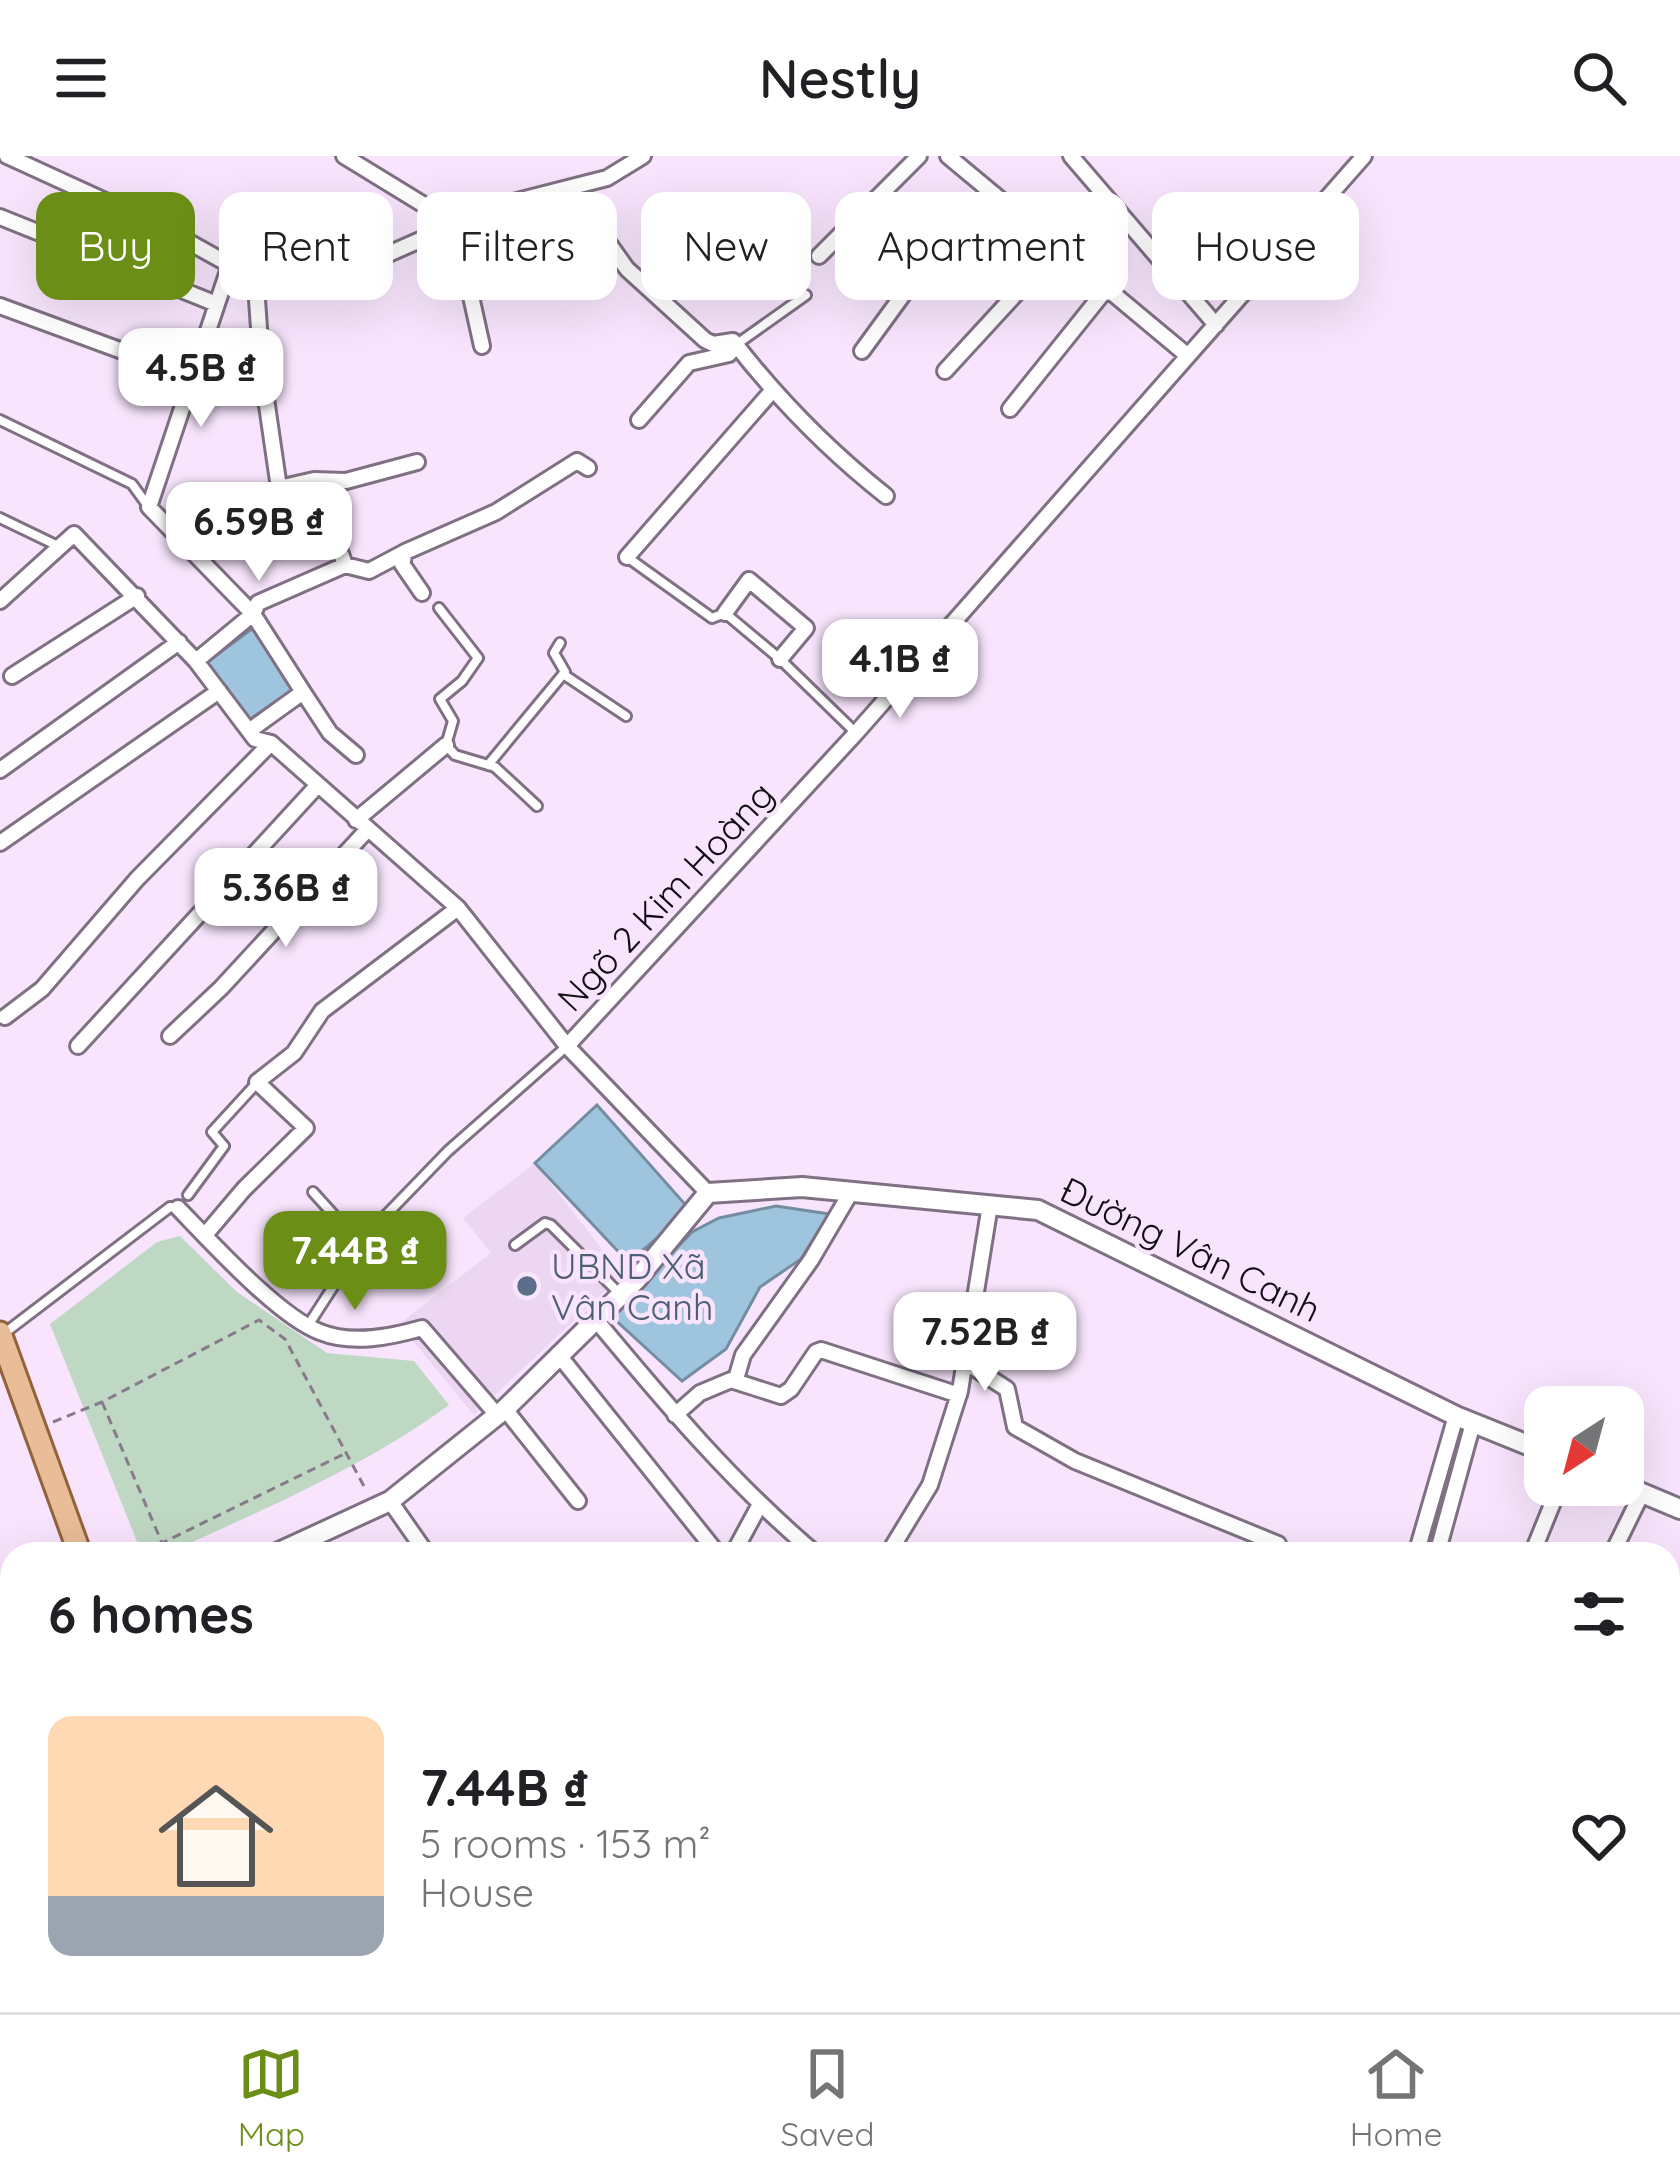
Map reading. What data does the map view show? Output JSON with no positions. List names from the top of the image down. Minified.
{"streets":{"street":["Ngõ 2 Kim Hoàng","Đường Vân Canh"]},"places":["UBND Xã Vân Canh"],"north":"bottom left","page":{"header":"Nestly","chip":["Buy","Rent","Filters","New","Apartment","House"],"price":["4.5B ₫","6.59B ₫","4.1B ₫","5.36B ₫","7.44B ₫","7.52B ₫"],"heading":"6 homes","list":[{"name":"7.44B ₫","note":"5 rooms · 153 m² · House"}],"tabs":["Map","Saved","Home"]}}
